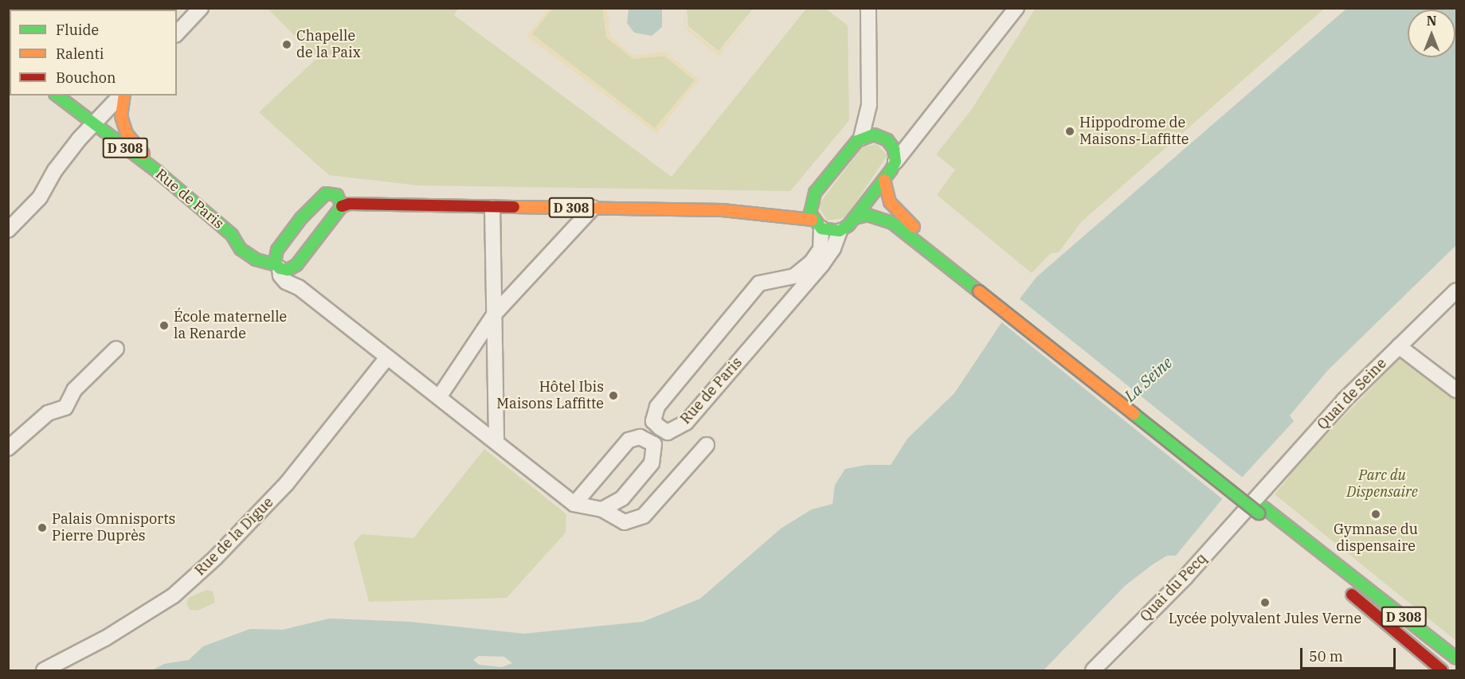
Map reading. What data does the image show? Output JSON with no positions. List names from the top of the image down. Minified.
{"streets":{"main road":["D 308","Rue de Paris"],"street":["Quai de Seine","Rue de la Digue","Quai du Pecq"]},"crossings":[["D 308","Rue de Paris"],["D 308","Quai de Seine"],["D 308","Quai du Pecq"],["Quai de Seine","Quai du Pecq"]],"water":["La Seine"],"parks":["Parc du Dispensaire"],"places":["Chapelle de la Paix","Hippodrome de Maisons-Laffitte","École maternelle la Renarde","Hôtel Ibis Maisons Laffitte","Gymnase du dispensaire","Palais Omnisports Pierre Duprès","Lycée polyvalent Jules Verne"],"legend":["Fluide","Ralenti","Bouchon"],"scale_bar":"50 m","north":"top"}
